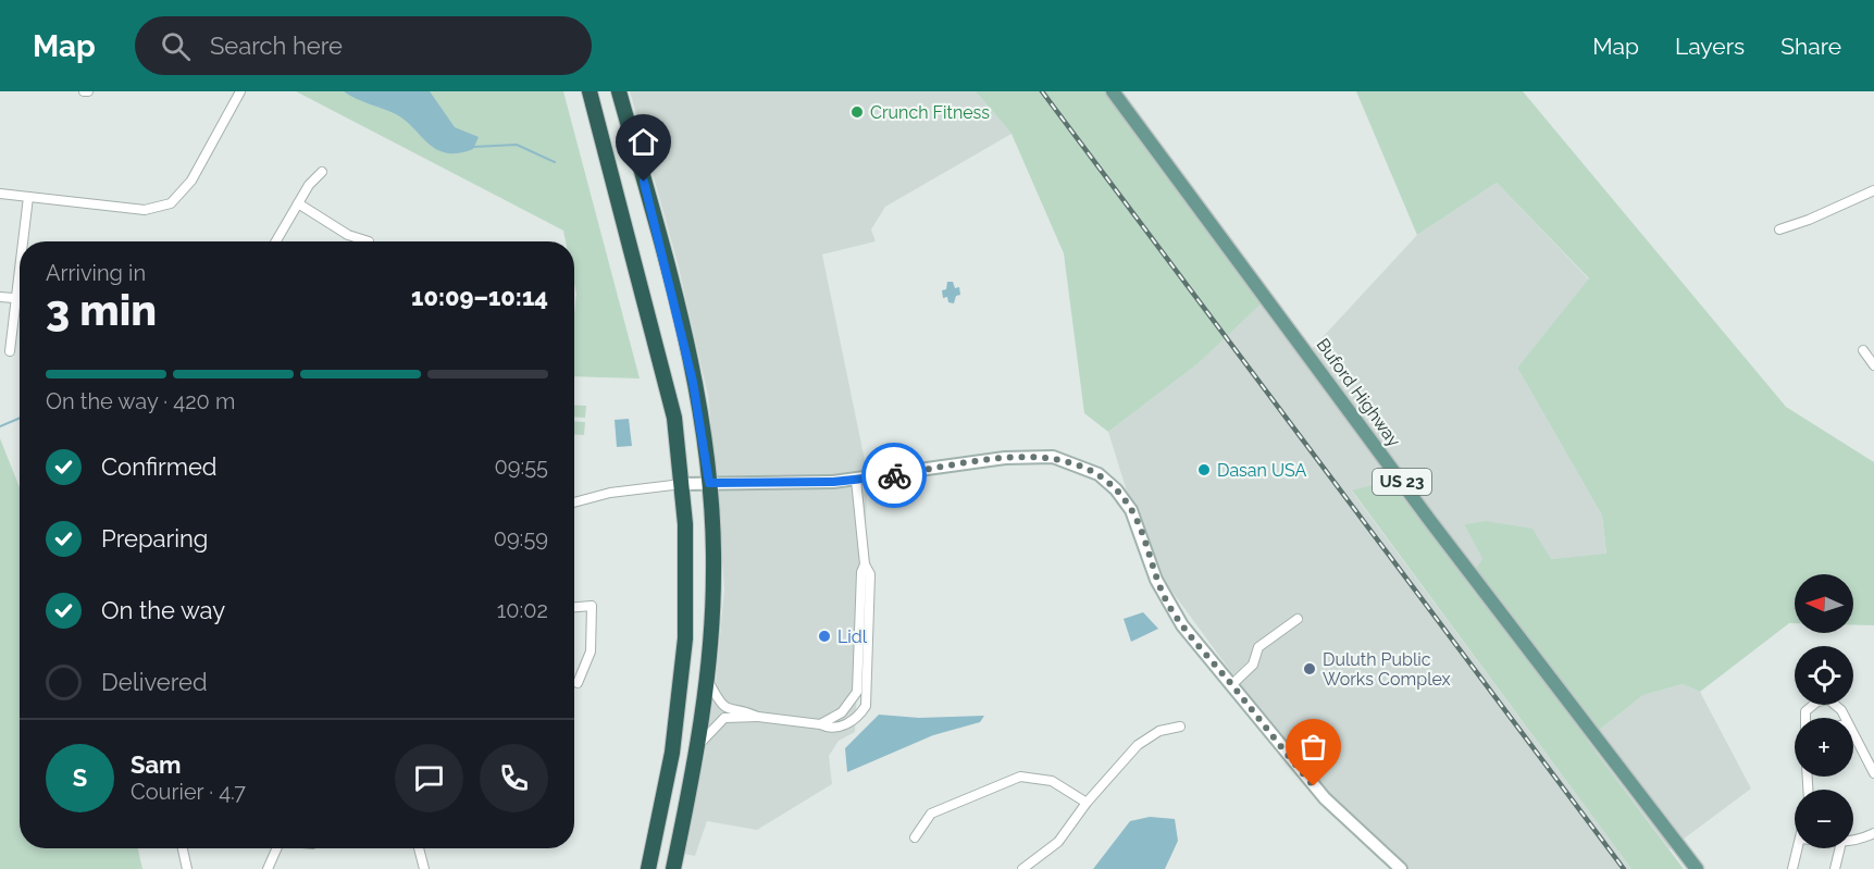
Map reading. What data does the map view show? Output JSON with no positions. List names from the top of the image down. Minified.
{"streets":{"main road":["Buford Highway","US 23"]},"places":["Crunch Fitness","Dasan USA","Lidl","Duluth Public Works Complex"],"north":"left","page":{"header":"Map","search":"Search here","nav":["Map","Layers","Share"],"heading":["3 min","Arriving in","10:09–10:14"],"panel":["Sam","Courier · 4.7"],"bar":"On the way · 420 m","list":[["Confirmed","09:55"],["Preparing","09:59"],["On the way","10:02"],"Delivered"],"map_buttons":["+","−"],"round":"S"}}
